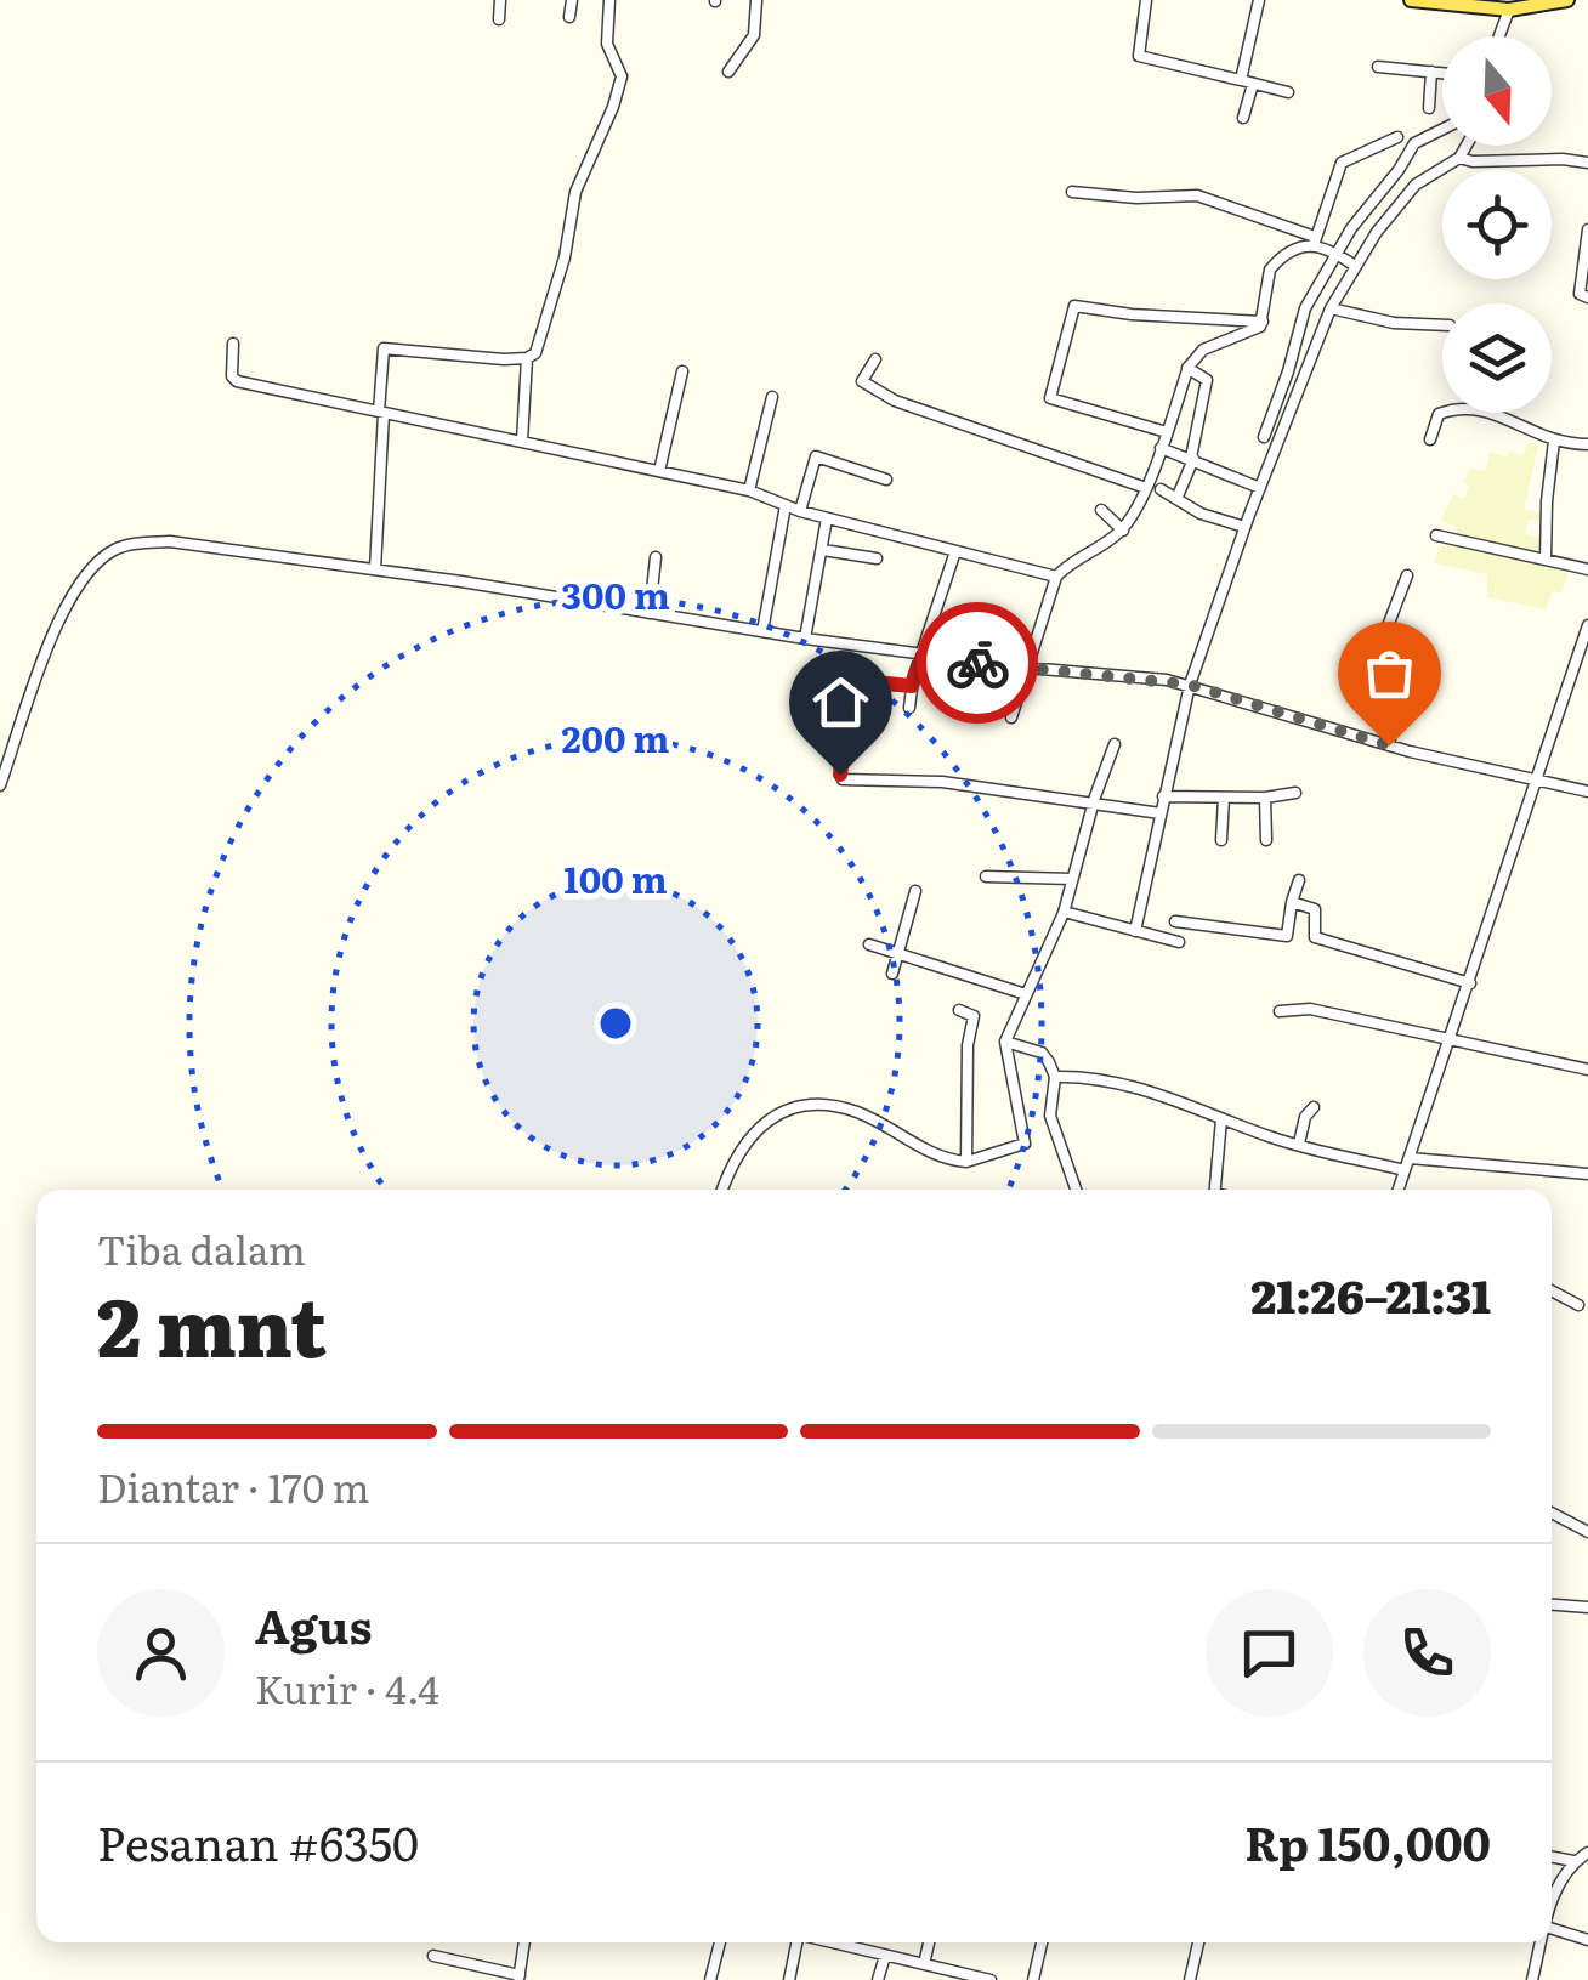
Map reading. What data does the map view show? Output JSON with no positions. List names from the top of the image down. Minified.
{"north":"bottom","page":{"heading":["2 mnt","Tiba dalam","21:26–21:31"],"panel":["Agus","Kurir · 4.4","Pesanan #6350","Rp 150,000"],"bar":"Diantar · 170 m"},"rings":["300 m","200 m","100 m"]}
